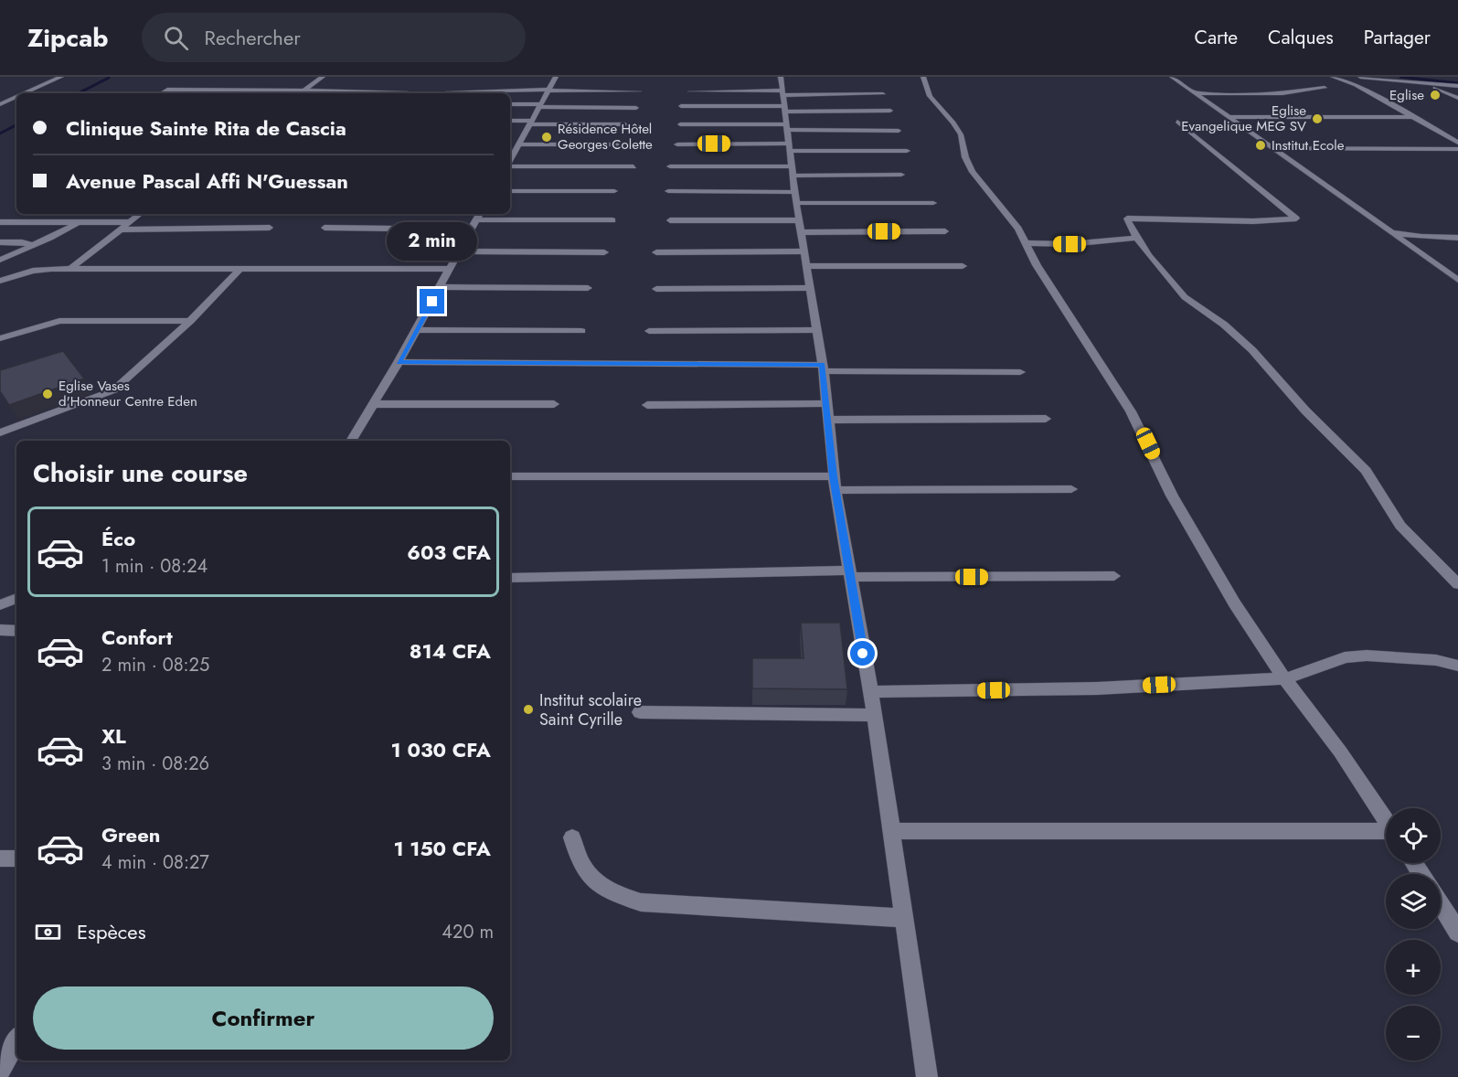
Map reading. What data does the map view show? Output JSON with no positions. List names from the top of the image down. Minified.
{"places":["Eglise","Eglise Evangelique MEG SV","Résidence Hôtel Georges Colette","Institut Ecole","Eglise Vases d'Honneur Centre Eden","Institut scolaire Saint Cyrille"],"page":{"header":"Zipcab","search":"Rechercher","nav":["Carte","Calques","Partager"],"banner":["Clinique Sainte Rita de Cascia","Avenue Pascal Affi N'Guessan"],"bubble":"2 min","heading":"Choisir une course","list":[{"name":"Éco","note":"1 min · 08:24","value":"603 CFA"},{"name":"Confort","note":"2 min · 08:25","value":"814 CFA"},{"name":"XL","note":"3 min · 08:26","value":"1 030 CFA"},{"name":"Green","note":"4 min · 08:27","value":"1 150 CFA"}],"map_buttons":["+","−"],"pay":["Espèces","420 m"],"buttons":"Confirmer"}}
